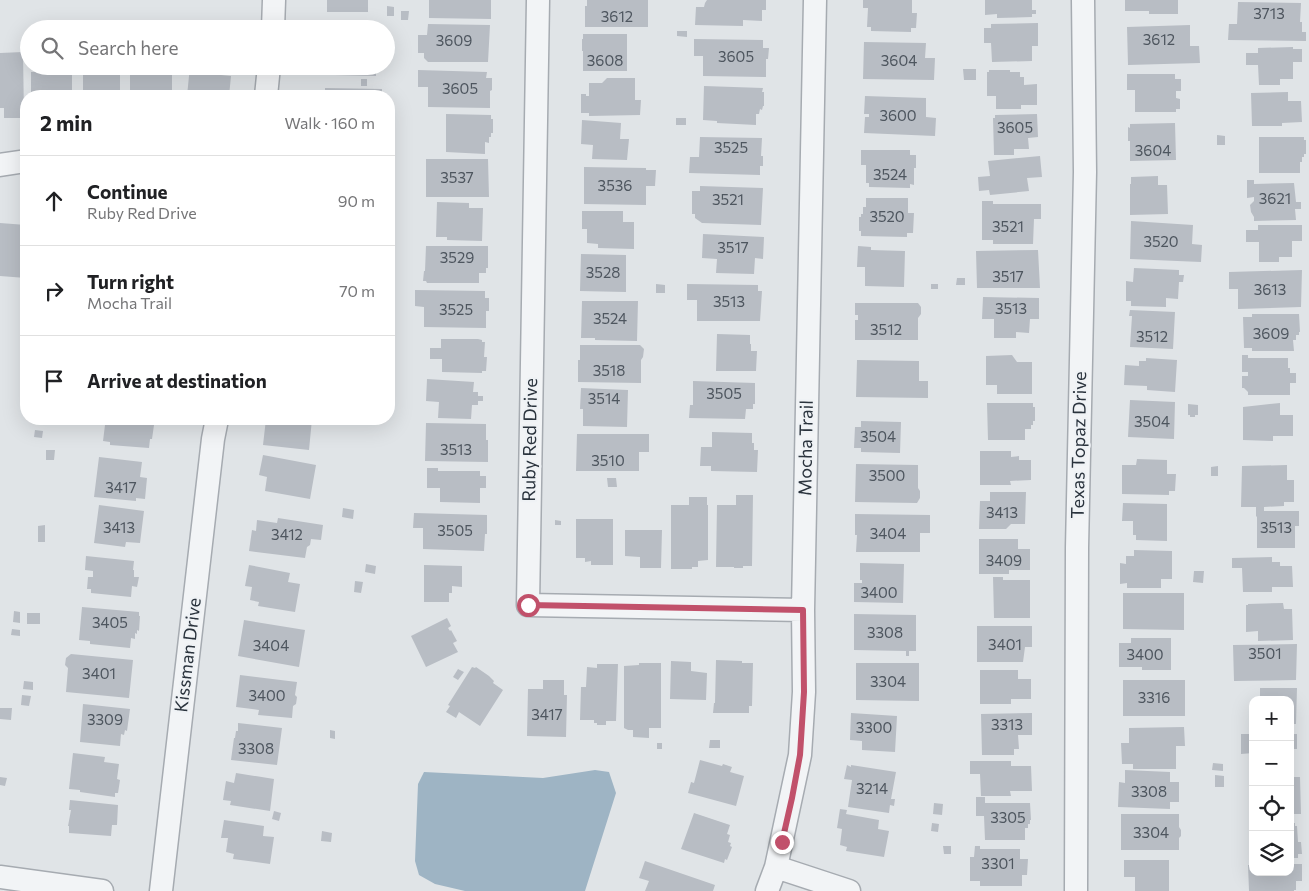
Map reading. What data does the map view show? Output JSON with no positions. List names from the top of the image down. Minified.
{"streets":{"street":["Ruby Red Drive","Texas Topaz Drive","Mocha Trail","Kissman Drive"]},"crossings":[["Ruby Red Drive","Mocha Trail"]],"house_numbers":["3713","3612","3612","3609","3605","3608","3604","3605","3600","3605","3525","3604","3524","3537","3536","3621","3521","3520","3521","3520","3517","3529","3528","3517","3613","3513","3513","3525","3524","3512","3609","3512","3518","3505","3514","3504","3504","3513","3510","3500","3417","3413","3413","3513","3505","3404","3412","3409","3400","3405","3308","3401","3404","3501","3400","3401","3304","3400","3316","3417","3309","3313","3300","3308","3214","3308","3305","3304","3301"],"page":{"search":"Search here","heading":["2 min","Walk · 160 m"],"list":[["Continue","Ruby Red Drive","90 m"],["Turn right","Mocha Trail","70 m"],"Arrive at destination"],"map_buttons":["+","−"]}}
